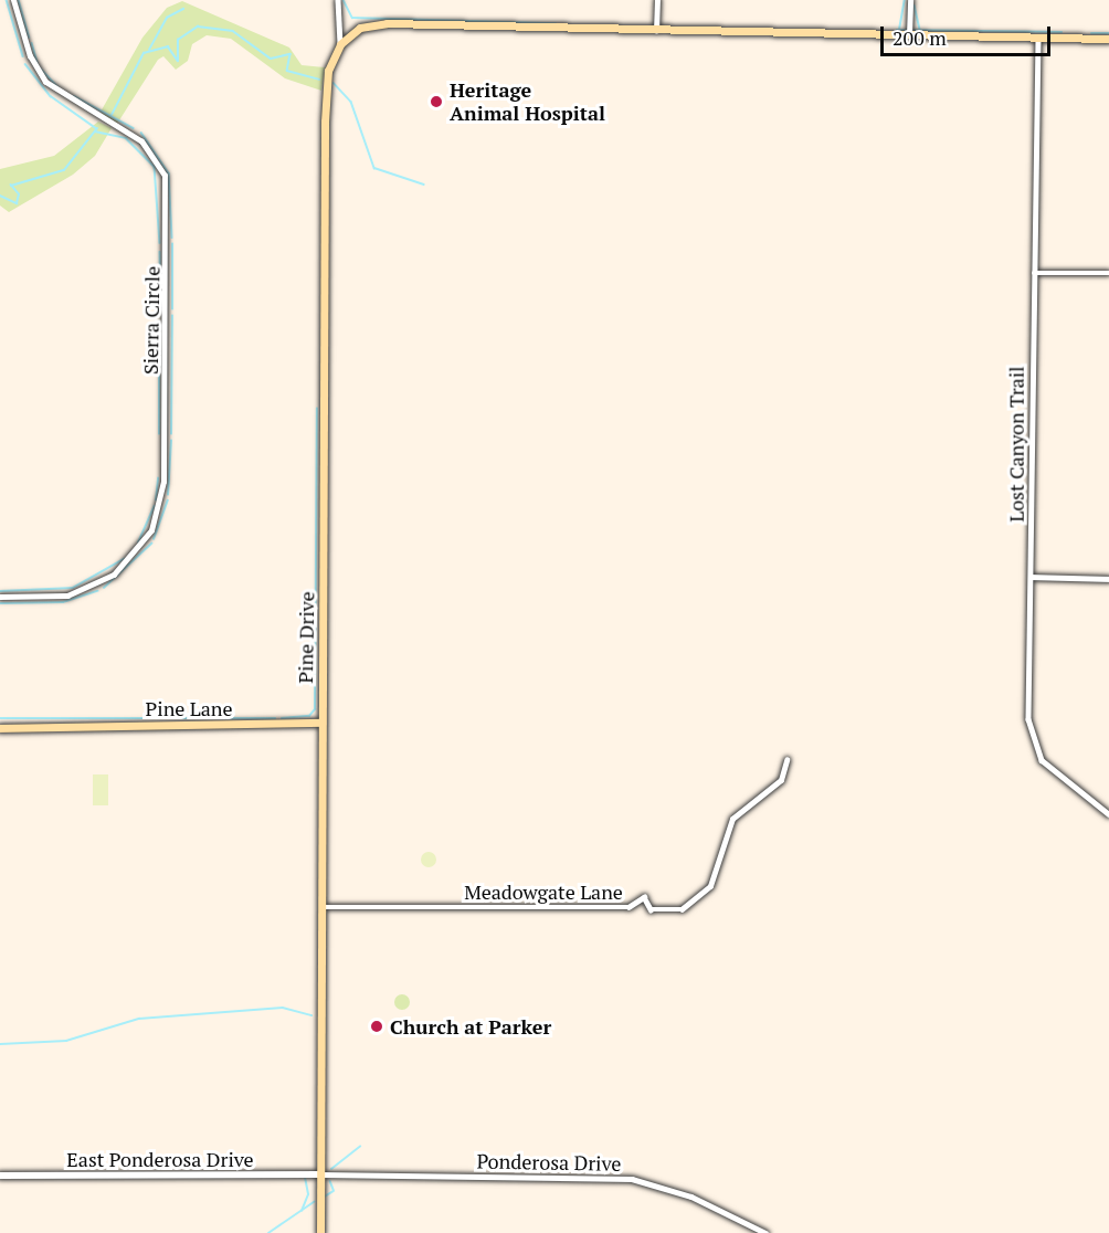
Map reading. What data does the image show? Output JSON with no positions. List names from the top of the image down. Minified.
{"streets":{"main road":["Pine Drive","Pine Lane"],"street":["Sierra Circle","Lost Canyon Trail","Meadowgate Lane","East Ponderosa Drive","Ponderosa Drive"]},"crossings":[["Pine Drive","Pine Lane"],["Pine Drive","Meadowgate Lane"],["Pine Drive","East Ponderosa Drive"],["Pine Drive","Ponderosa Drive"],["East Ponderosa Drive","Ponderosa Drive"]],"places":["Heritage Animal Hospital","Church at Parker"],"scale_bar":"200 m"}
